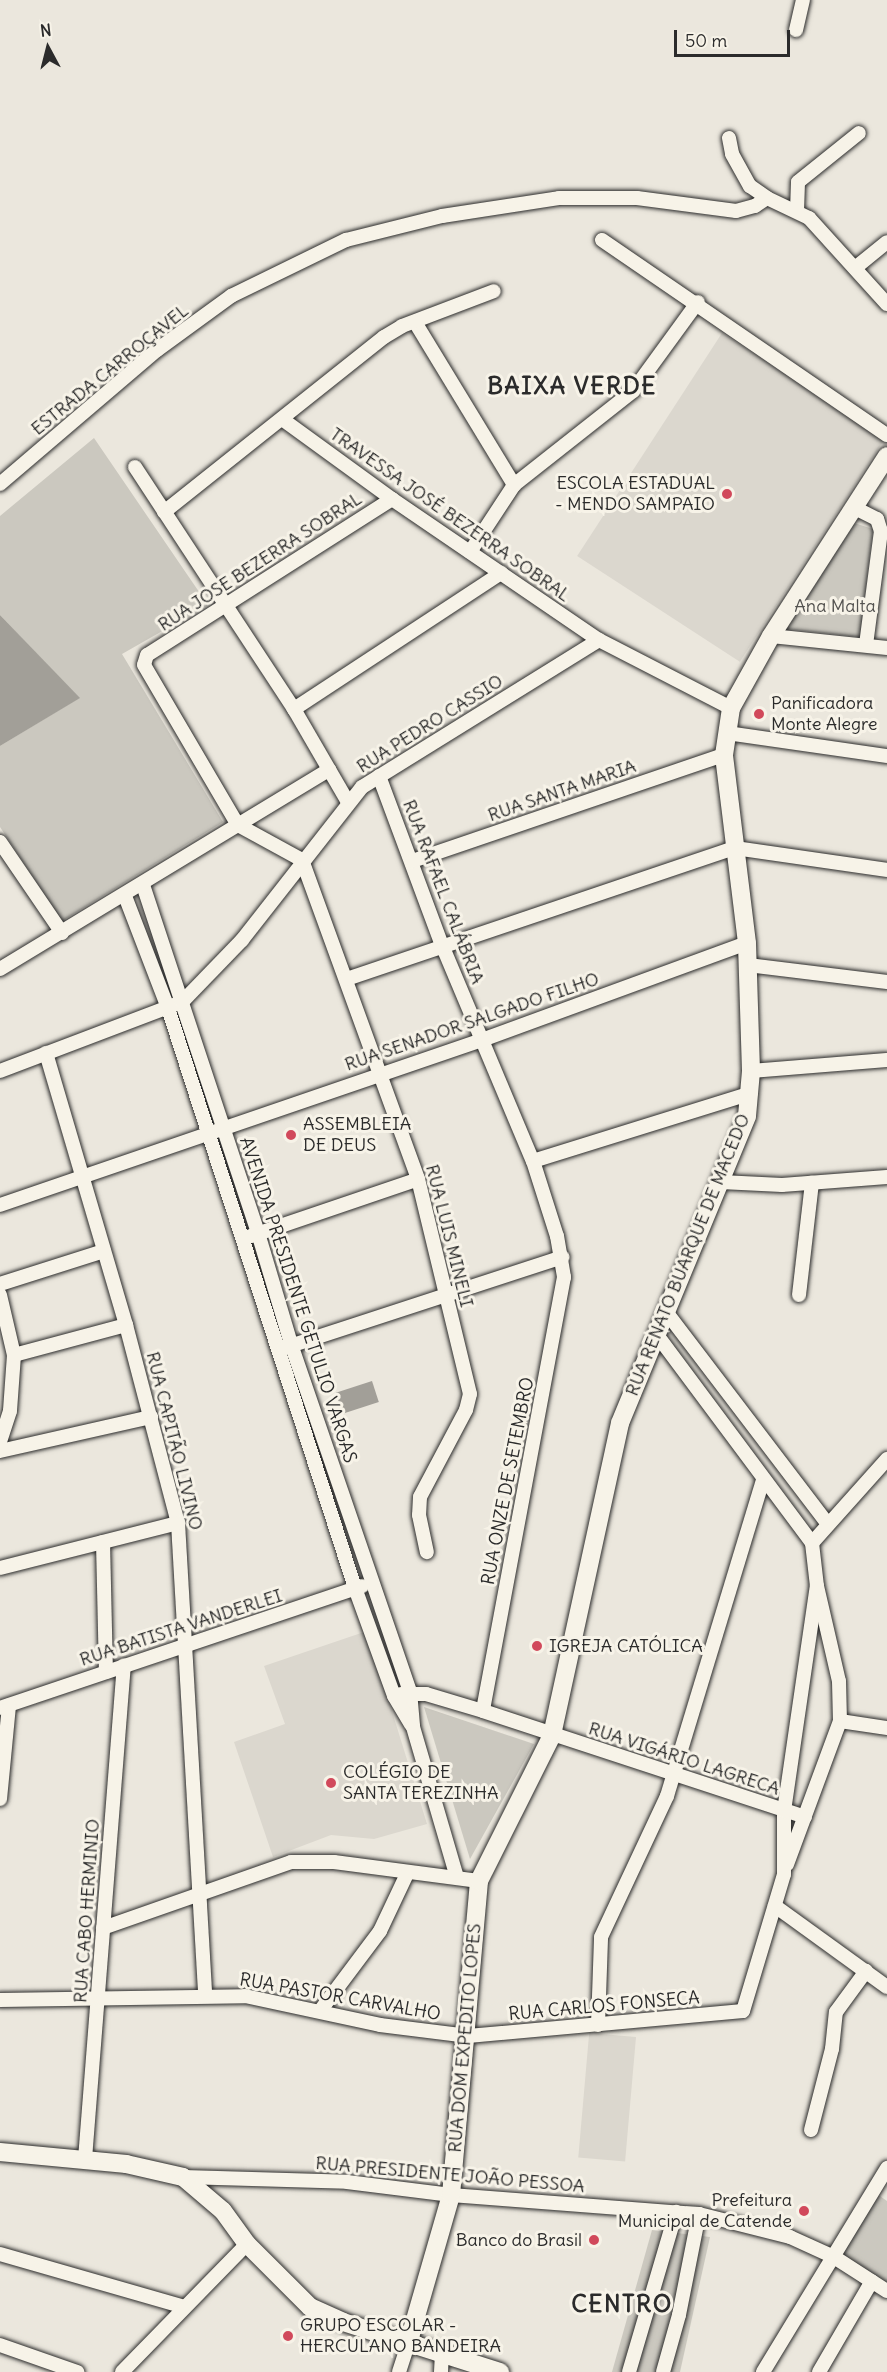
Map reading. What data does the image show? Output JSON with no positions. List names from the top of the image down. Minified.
{"streets":{"street":["ESTRADA CARROÇAVEL","TRAVESSA JOSÉ BEZERRA SOBRAL","RUA JOSE BEZERRA SOBRAL","RUA PEDRO CASSIO","RUA SANTA MARIA","RUA RAFAEL CALÁBRIA","RUA SENADOR SALGADO FILHO","RUA LUIS MINELI","RUA RENATO BUARQUE DE MACEDO","AVENIDA PRESIDENTE GETULIO VARGAS","RUA CAPITÃO LIVINO","RUA ONZE DE SETEMBRO","RUA BATISTA VANDERLEI","RUA VIGÁRIO LAGRECA","RUA CABO HERMINIO","RUA PASTOR CARVALHO","RUA CARLOS FONSECA","RUA DOM EXPEDITO LOPES","RUA PRESIDENTE JOÃO PESSOA"]},"crossings":[["TRAVESSA JOSÉ BEZERRA SOBRAL","RUA JOSE BEZERRA SOBRAL"],["TRAVESSA JOSÉ BEZERRA SOBRAL","RUA PEDRO CASSIO"],["RUA PEDRO CASSIO","RUA RAFAEL CALÁBRIA"],["RUA PEDRO CASSIO","RUA LUIS MINELI"],["RUA PEDRO CASSIO","AVENIDA PRESIDENTE GETULIO VARGAS"],["RUA SANTA MARIA","RUA RAFAEL CALÁBRIA"],["RUA SANTA MARIA","RUA RENATO BUARQUE DE MACEDO"],["RUA RAFAEL CALÁBRIA","RUA SENADOR SALGADO FILHO"],["RUA RAFAEL CALÁBRIA","RUA ONZE DE SETEMBRO"],["RUA SENADOR SALGADO FILHO","RUA LUIS MINELI"],["RUA SENADOR SALGADO FILHO","RUA RENATO BUARQUE DE MACEDO"],["RUA SENADOR SALGADO FILHO","AVENIDA PRESIDENTE GETULIO VARGAS"],["RUA SENADOR SALGADO FILHO","RUA CAPITÃO LIVINO"],["RUA RENATO BUARQUE DE MACEDO","RUA VIGÁRIO LAGRECA"],["RUA RENATO BUARQUE DE MACEDO","RUA DOM EXPEDITO LOPES"],["AVENIDA PRESIDENTE GETULIO VARGAS","RUA BATISTA VANDERLEI"],["AVENIDA PRESIDENTE GETULIO VARGAS","RUA VIGÁRIO LAGRECA"],["RUA CAPITÃO LIVINO","RUA BATISTA VANDERLEI"],["RUA CAPITÃO LIVINO","RUA PASTOR CARVALHO"],["RUA ONZE DE SETEMBRO","RUA VIGÁRIO LAGRECA"],["RUA BATISTA VANDERLEI","RUA CABO HERMINIO"],["RUA CABO HERMINIO","RUA PASTOR CARVALHO"],["RUA PASTOR CARVALHO","RUA CARLOS FONSECA"],["RUA PASTOR CARVALHO","RUA DOM EXPEDITO LOPES"],["RUA CARLOS FONSECA","RUA DOM EXPEDITO LOPES"],["RUA DOM EXPEDITO LOPES","RUA PRESIDENTE JOÃO PESSOA"]],"districts":["BAIXA VERDE","CENTRO"],"parks":["Ana Malta"],"places":["ESCOLA ESTADUAL - MENDO SAMPAIO","Panificadora Monte Alegre","ASSEMBLEIA DE DEUS","IGREJA CATÓLICA","COLÉGIO DE SANTA TEREZINHA","Prefeitura Municipal de Catende","Banco do Brasil","GRUPO ESCOLAR - HERCULANO BANDEIRA"],"scale_bar":"50 m","north":"top"}
